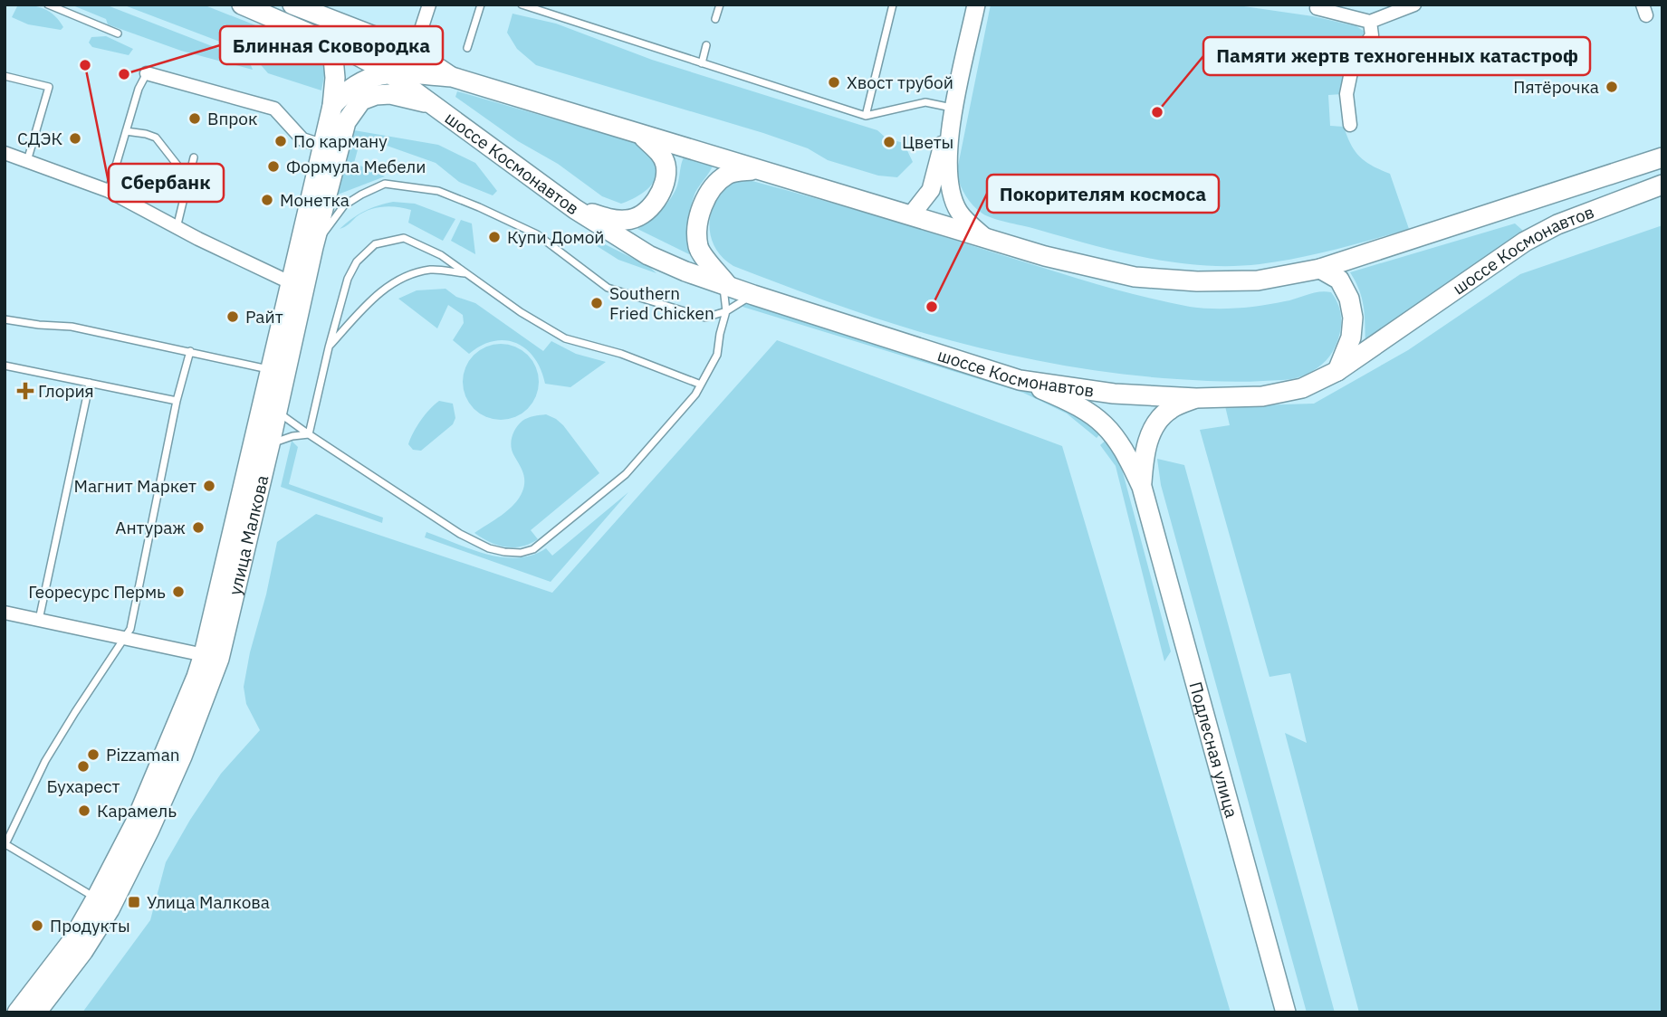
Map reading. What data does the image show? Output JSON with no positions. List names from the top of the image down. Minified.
{"streets":{"main road":["шоссе Космонавтов","улица Малкова","Подлесная улица"]},"crossings":[["шоссе Космонавтов","улица Малкова"]],"places":{"other":["Сбербанк","Блинная Сковородка","Хвост трубой","Пятёрочка","Памяти жертв техногенных катастроф","Впрок","СДЭК","По карману","Цветы","Формула Мебели","Монетка","Купи Домой","Southern Fried Chicken","Покорителям космоса","Райт","Магнит Маркет","Антураж","Георесурс Пермь","Pizzaman","Бухарест","Карамель","Продукты"],"health":["Глория"],"transit":["Улица Малкова"]}}
